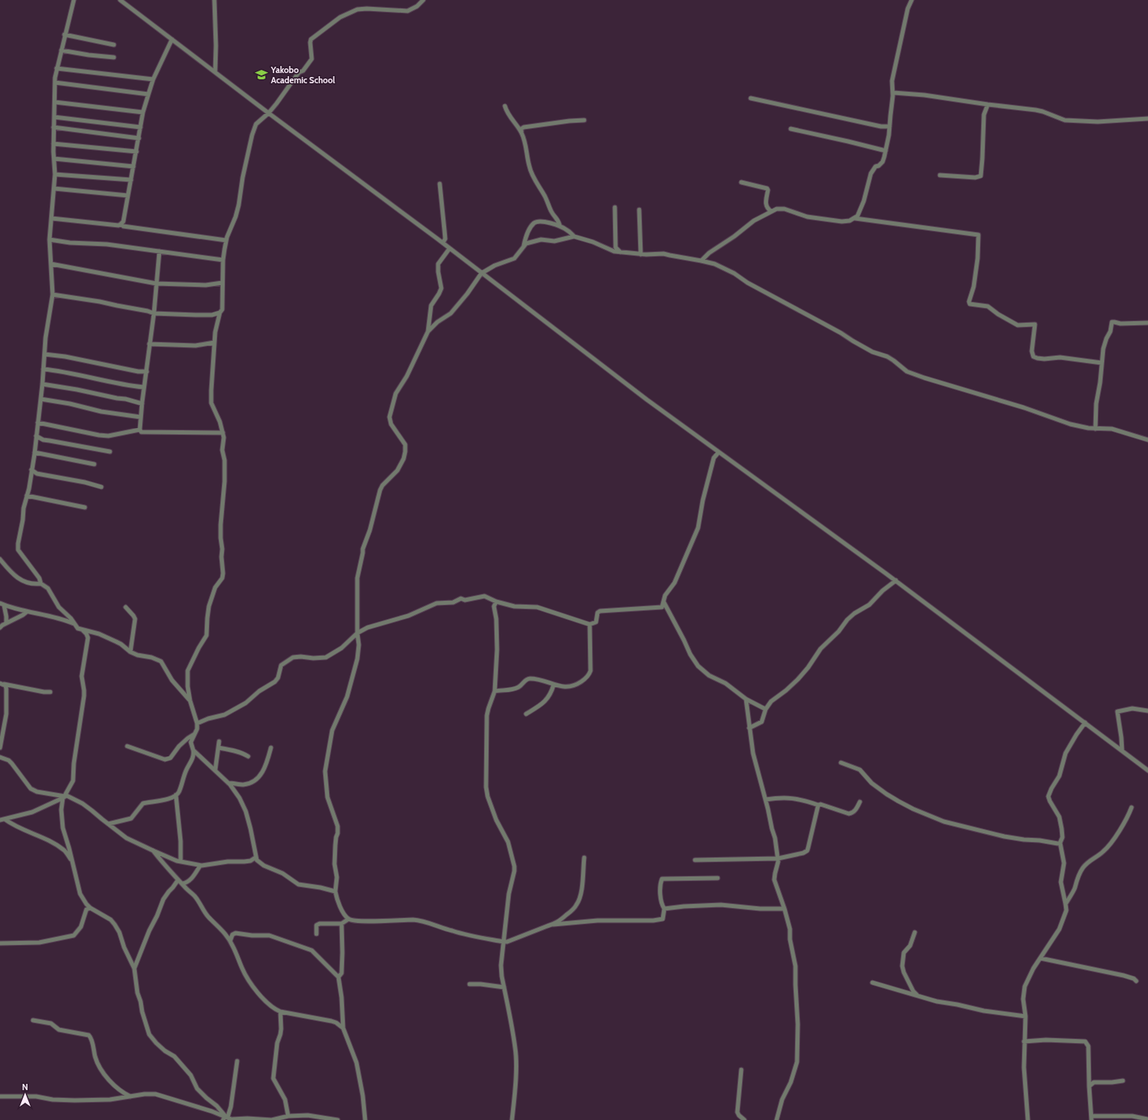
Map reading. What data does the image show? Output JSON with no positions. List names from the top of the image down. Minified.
{"places":{"school or university":["Yakobo Academic School"]},"north":"top"}
